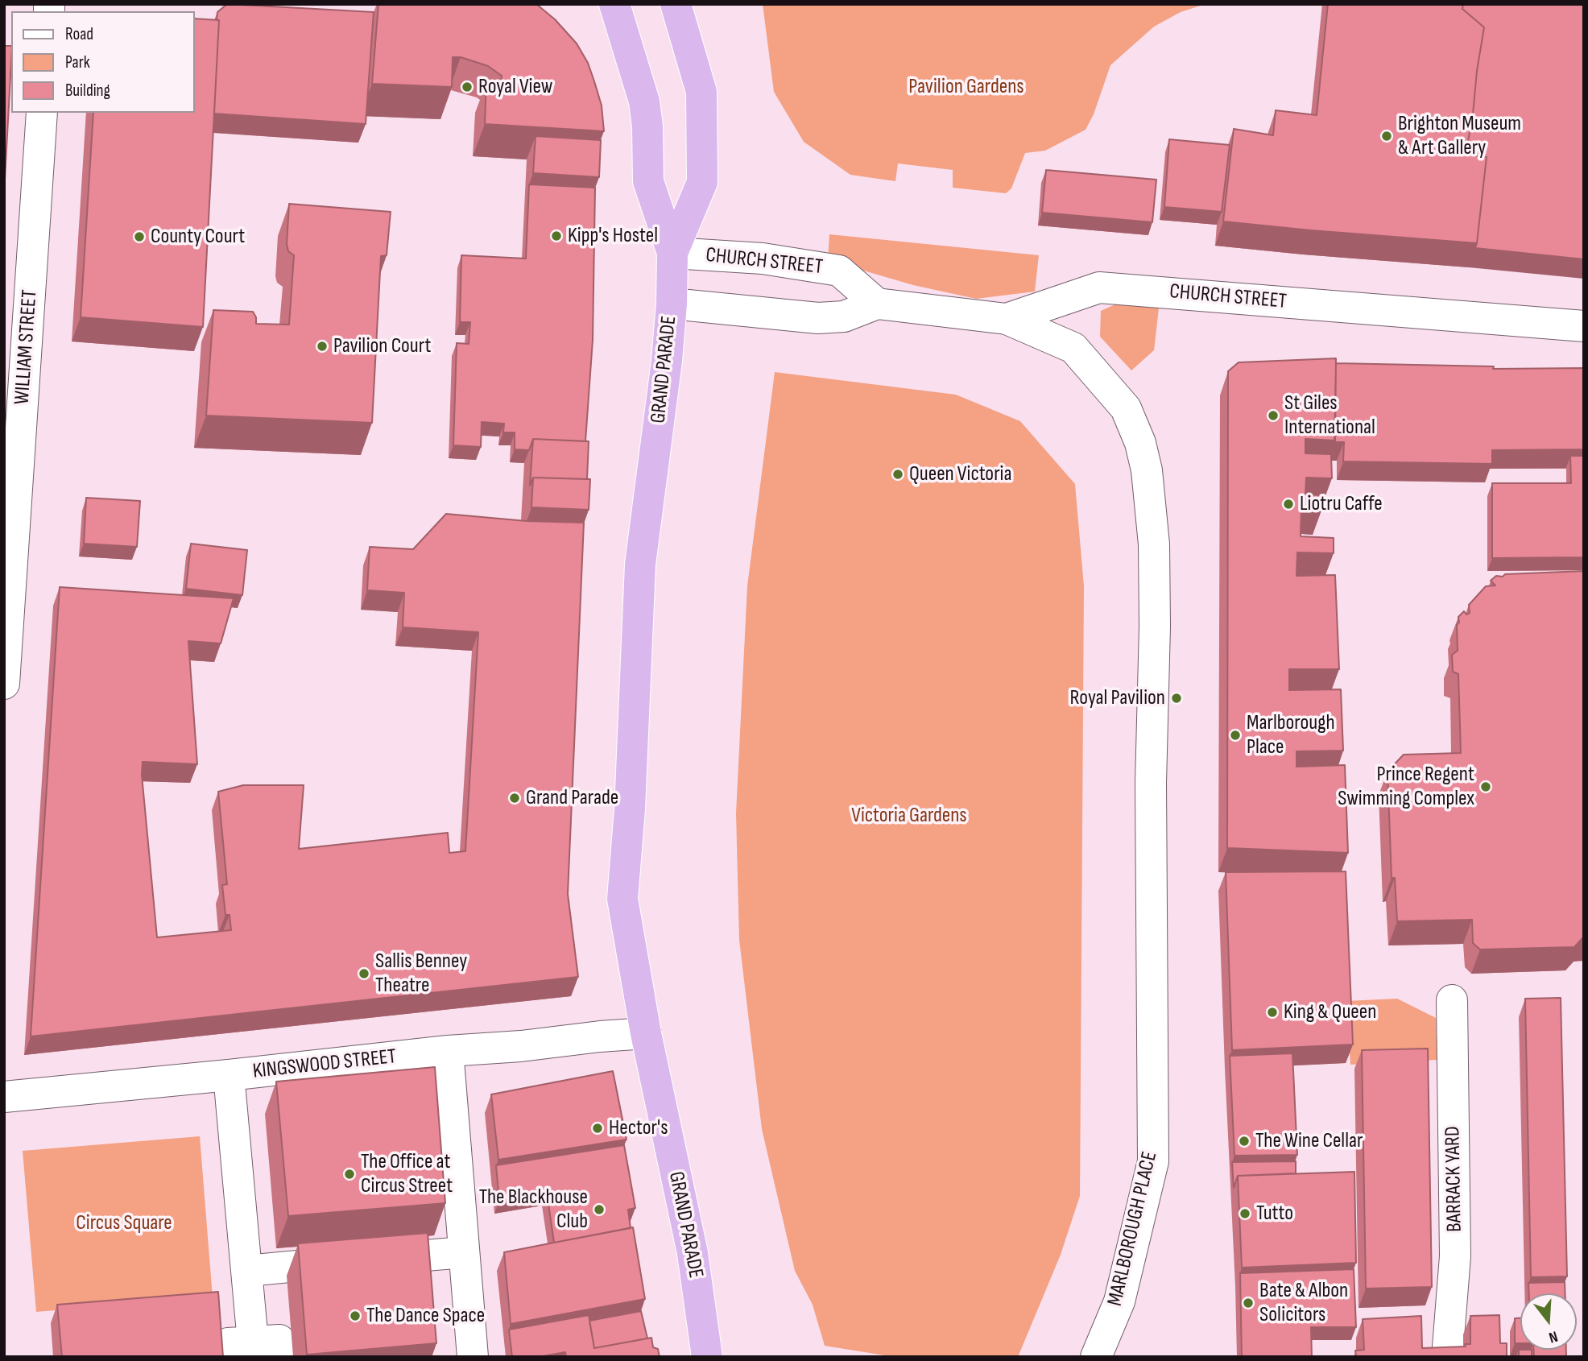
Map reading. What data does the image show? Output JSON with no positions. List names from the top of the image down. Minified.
{"streets":{"highway":["GRAND PARADE"],"street":["CHURCH STREET","WILLIAM STREET","KINGSWOOD STREET","BARRACK YARD","MARLBOROUGH PLACE"]},"crossings":[["CHURCH STREET","GRAND PARADE"],["CHURCH STREET","MARLBOROUGH PLACE"],["GRAND PARADE","KINGSWOOD STREET"]],"parks":["Pavilion Gardens","Victoria Gardens","Circus Square"],"places":["Royal View","Brighton Museum & Art Gallery","Kipp's Hostel","County Court","Pavilion Court","St Giles International","Queen Victoria","Liotru Caffe","Royal Pavilion","Marlborough Place","Prince Regent Swimming Complex","Grand Parade","Sallis Benney Theatre","King & Queen","Hector's","The Wine Cellar","The Office at Circus Street","The Blackhouse Club","Tutto","Bate & Albon Solicitors","The Dance Space"],"legend":["Road","Park","Building"],"north":"bottom"}
